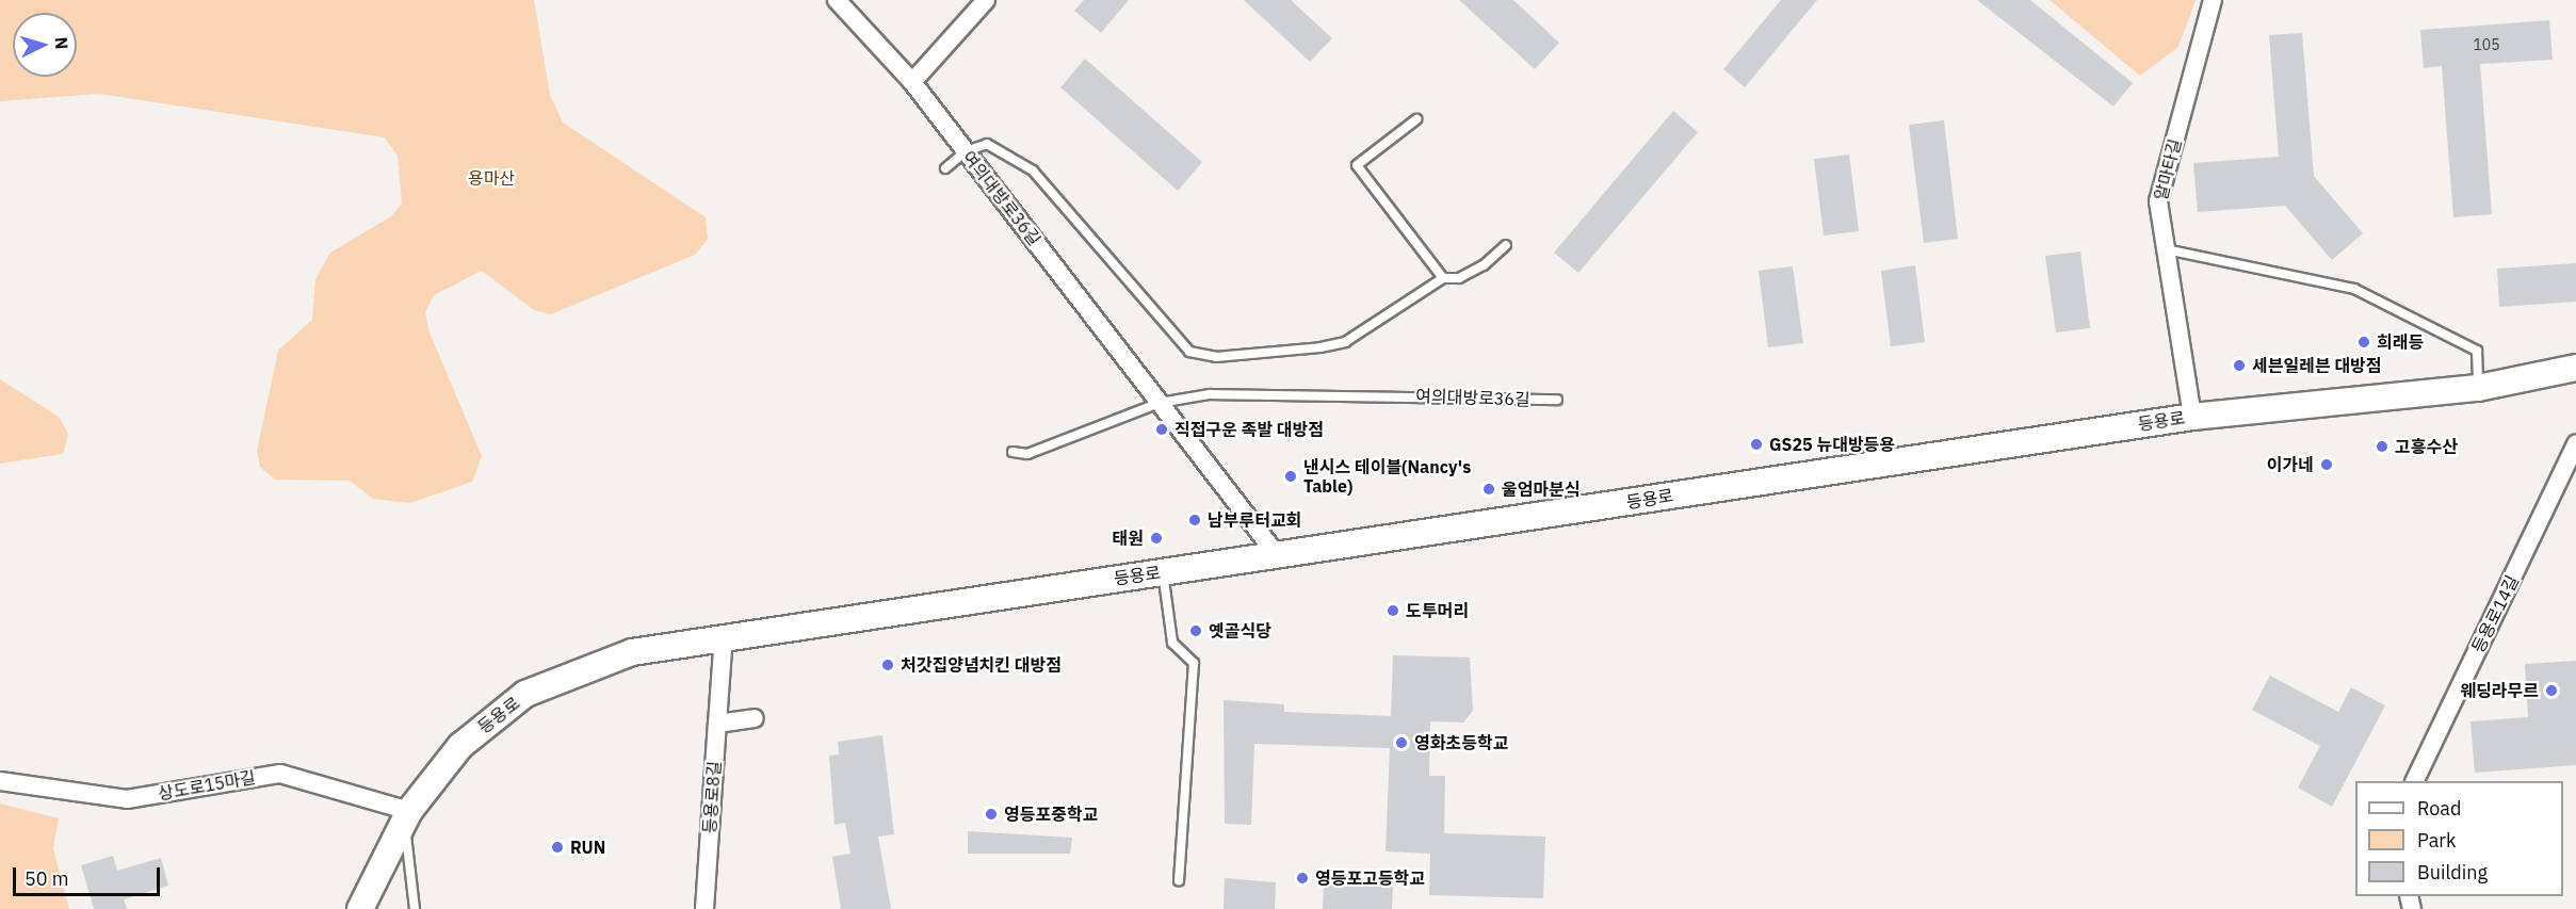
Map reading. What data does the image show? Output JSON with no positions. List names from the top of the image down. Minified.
{"streets":{"street":["알마타길","여의대방로36길","등용로","등용로14길","상도로15마길","등용로8길"]},"crossings":[["알마타길","등용로"],["여의대방로36길","등용로"],["등용로","상도로15마길"]],"parks":["용마산"],"places":["희래등","세븐일레븐 대방점","직접구운 족발 대방점","GS25 뉴대방등용","고흥수산","이가네","낸시스 테이블(Nancy's Table)","울엄마분식","남부루터교회","태원","도투머리","옛골식당","처갓집양념치킨 대방점","웨딩라무르","영화초등학교","영등포중학교","RUN","영등포고등학교"],"house_numbers":["105"],"legend":["Road","Park","Building"],"scale_bar":"50 m","north":"right"}
